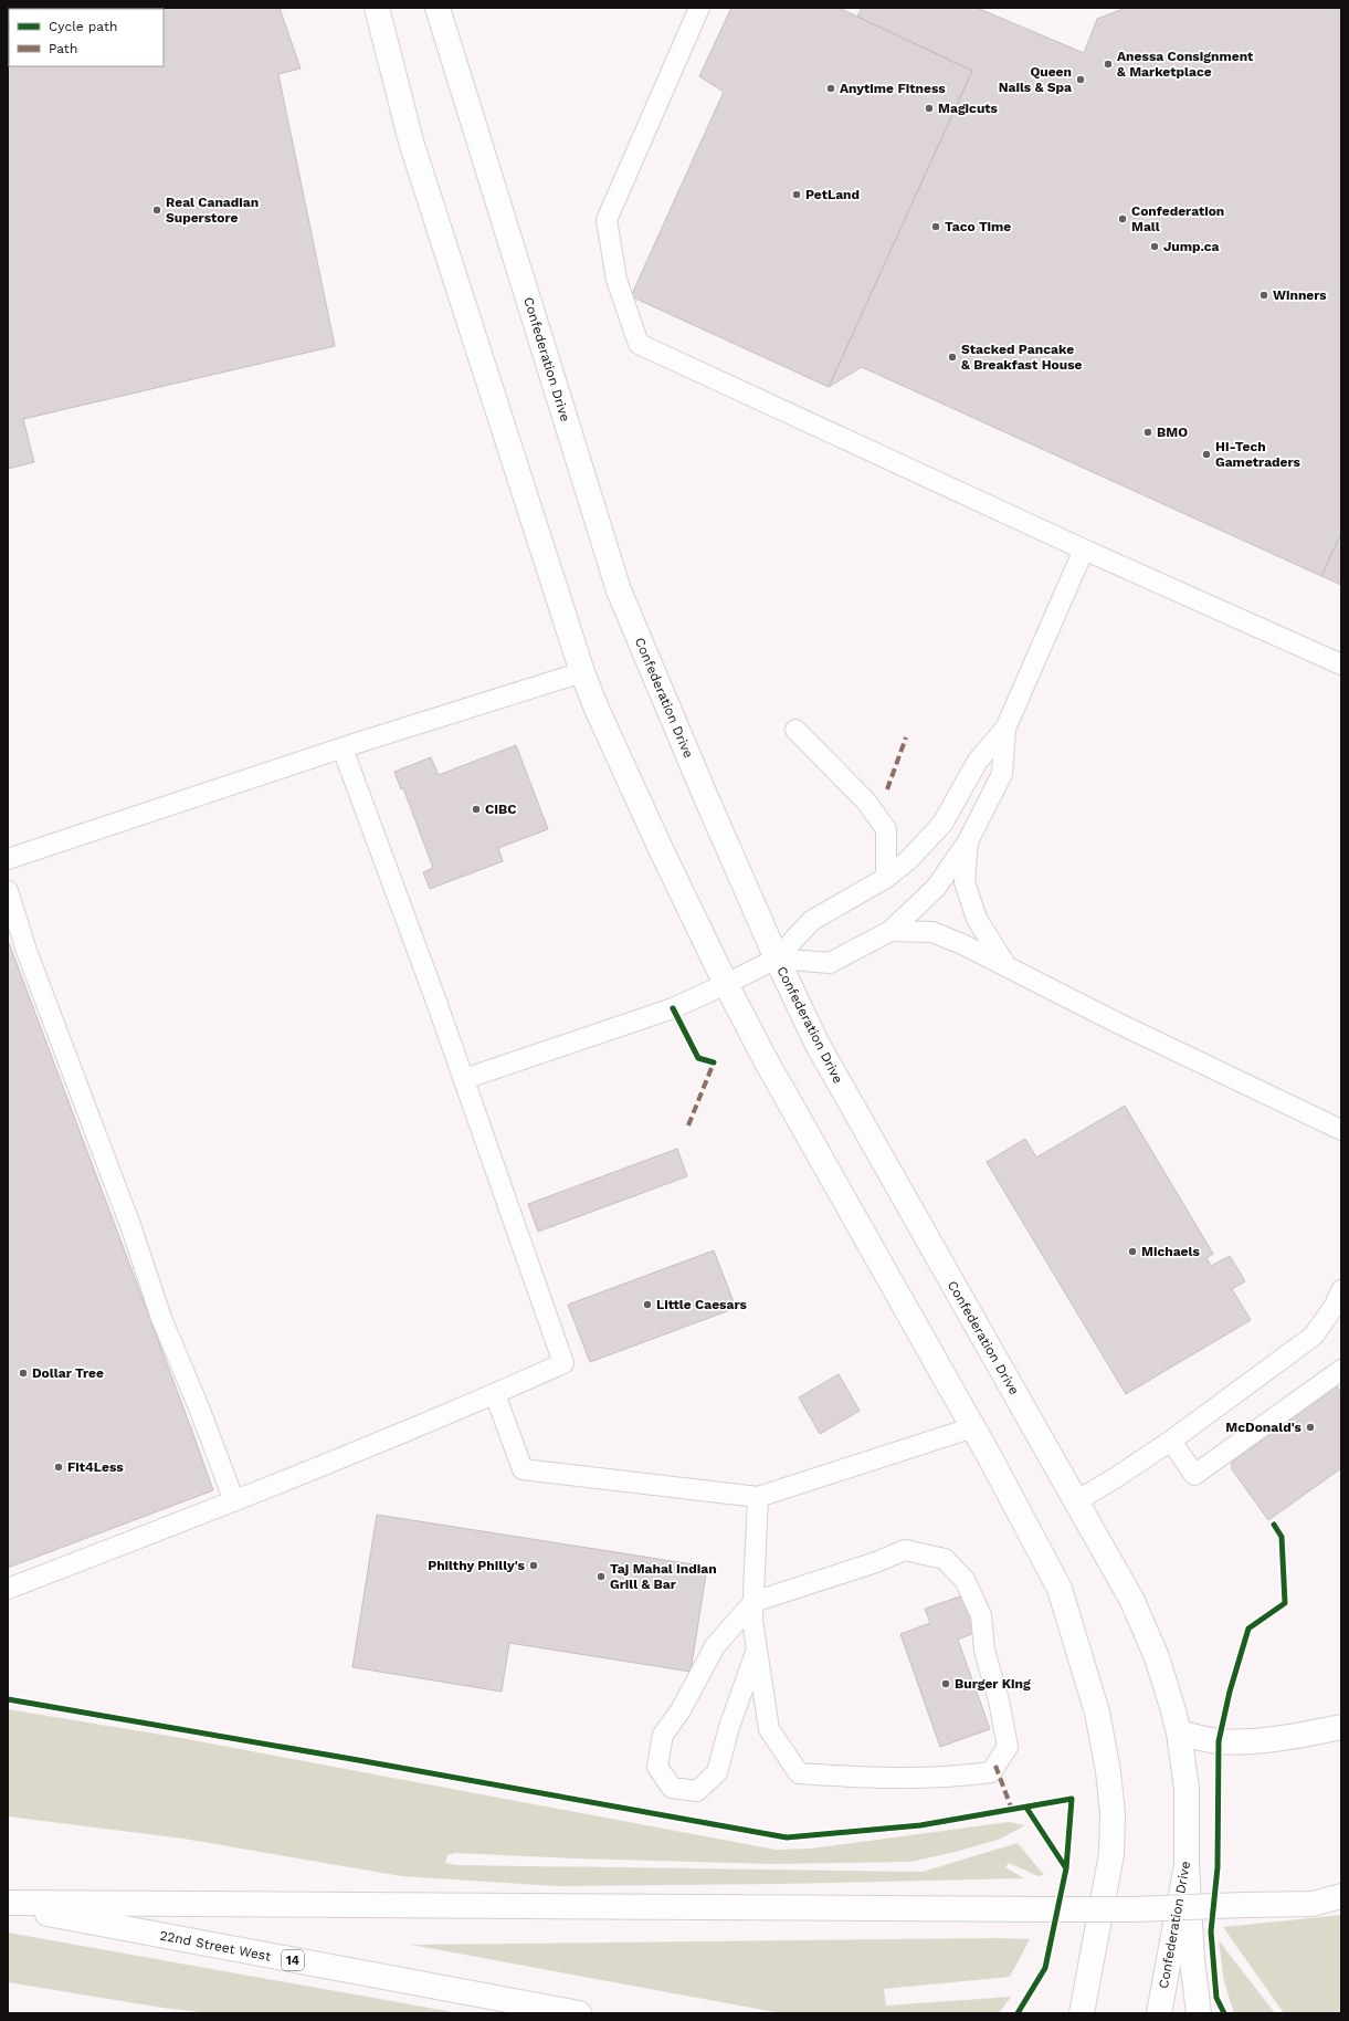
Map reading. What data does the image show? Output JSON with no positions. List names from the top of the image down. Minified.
{"streets":{"main road":["Confederation Drive","22nd Street West","14"]},"places":["Anessa Consignment & Marketplace","Queen Nails & Spa","Anytime Fitness","Magicuts","PetLand","Real Canadian Superstore","Confederation Mall","Taco Time","Jump.ca","Winners","Stacked Pancake & Breakfast House","BMO","Hi-Tech Gametraders","CIBC","Michaels","Little Caesars","Dollar Tree","McDonald's","Fit4Less","Philthy Philly's","Taj Mahal Indian Grill & Bar","Burger King"],"legend":["Cycle path","Path"]}
